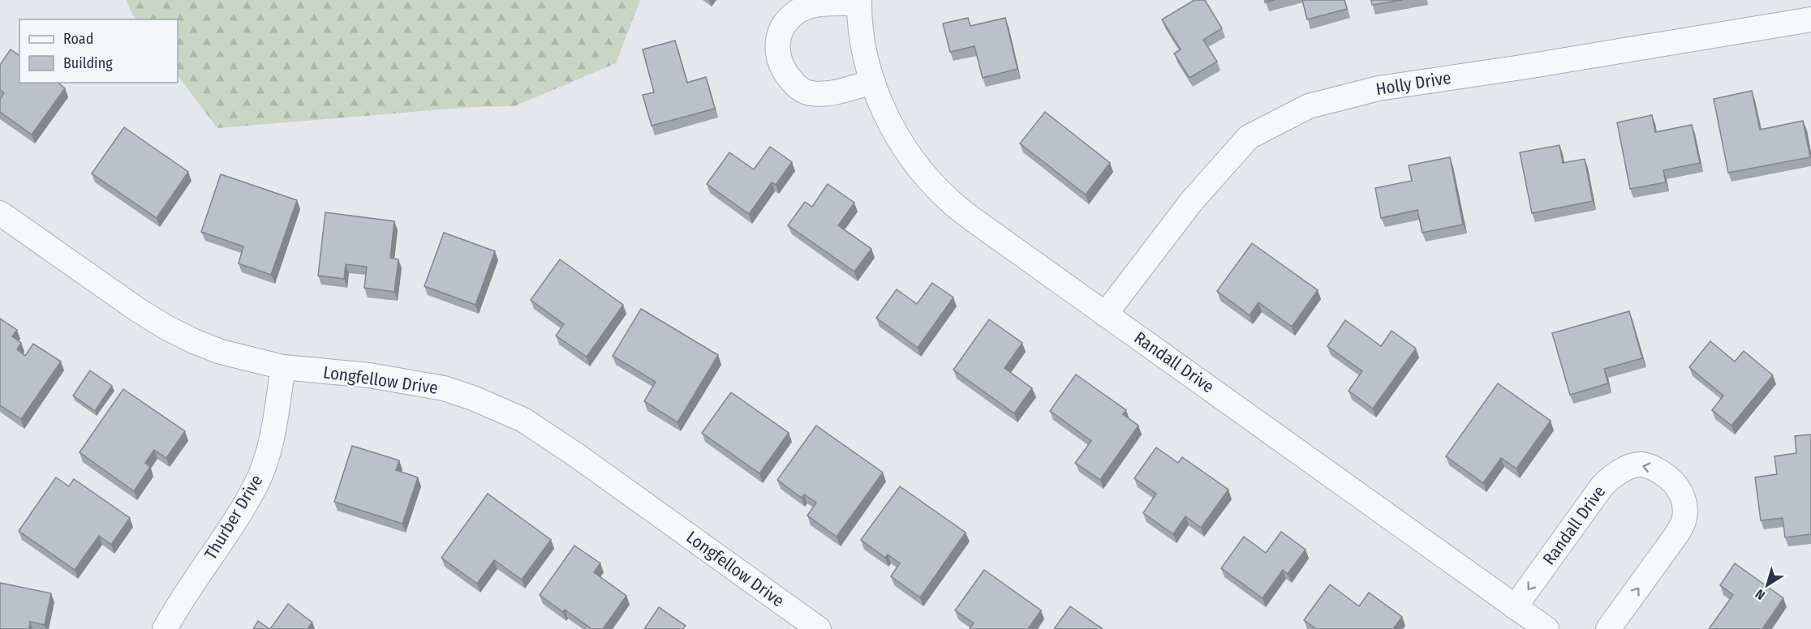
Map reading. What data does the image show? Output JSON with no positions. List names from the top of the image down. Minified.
{"streets":{"street":["Holly Drive","Randall Drive","Longfellow Drive","Thurber Drive"]},"crossings":[["Holly Drive","Randall Drive"],["Longfellow Drive","Thurber Drive"]],"legend":["Road","Building"],"north":"bottom left"}
